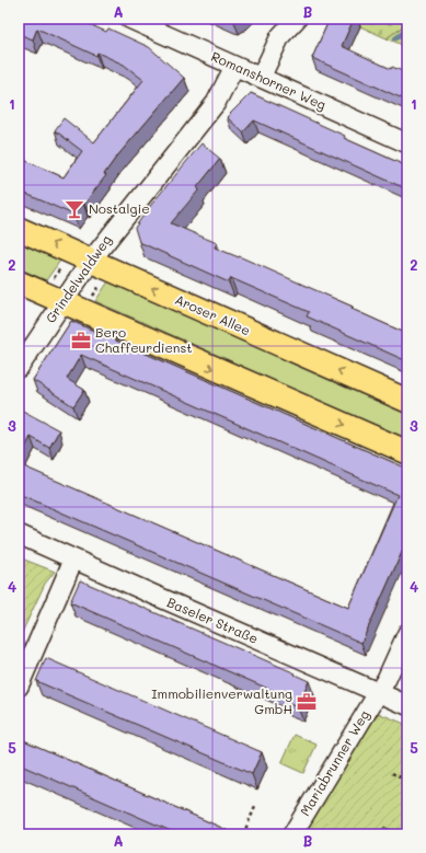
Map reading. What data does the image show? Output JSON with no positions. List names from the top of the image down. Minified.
{"streets":{"main road":["Aroser Allee"],"street":["Romanshorner Weg","Grindelwaldweg","Baseler Straße","Mariabrunner Weg"]},"crossings":[["Romanshorner Weg","Grindelwaldweg"],["Grindelwaldweg","Aroser Allee"],["Baseler Straße","Mariabrunner Weg"]],"places":{"bar":["Nostalgie"],"office":["Bero Chaffeurdienst","Immobilienverwaltung GmbH"]},"grid":{"columns":["A","B"],"rows":["1","2","3","4","5"]}}
